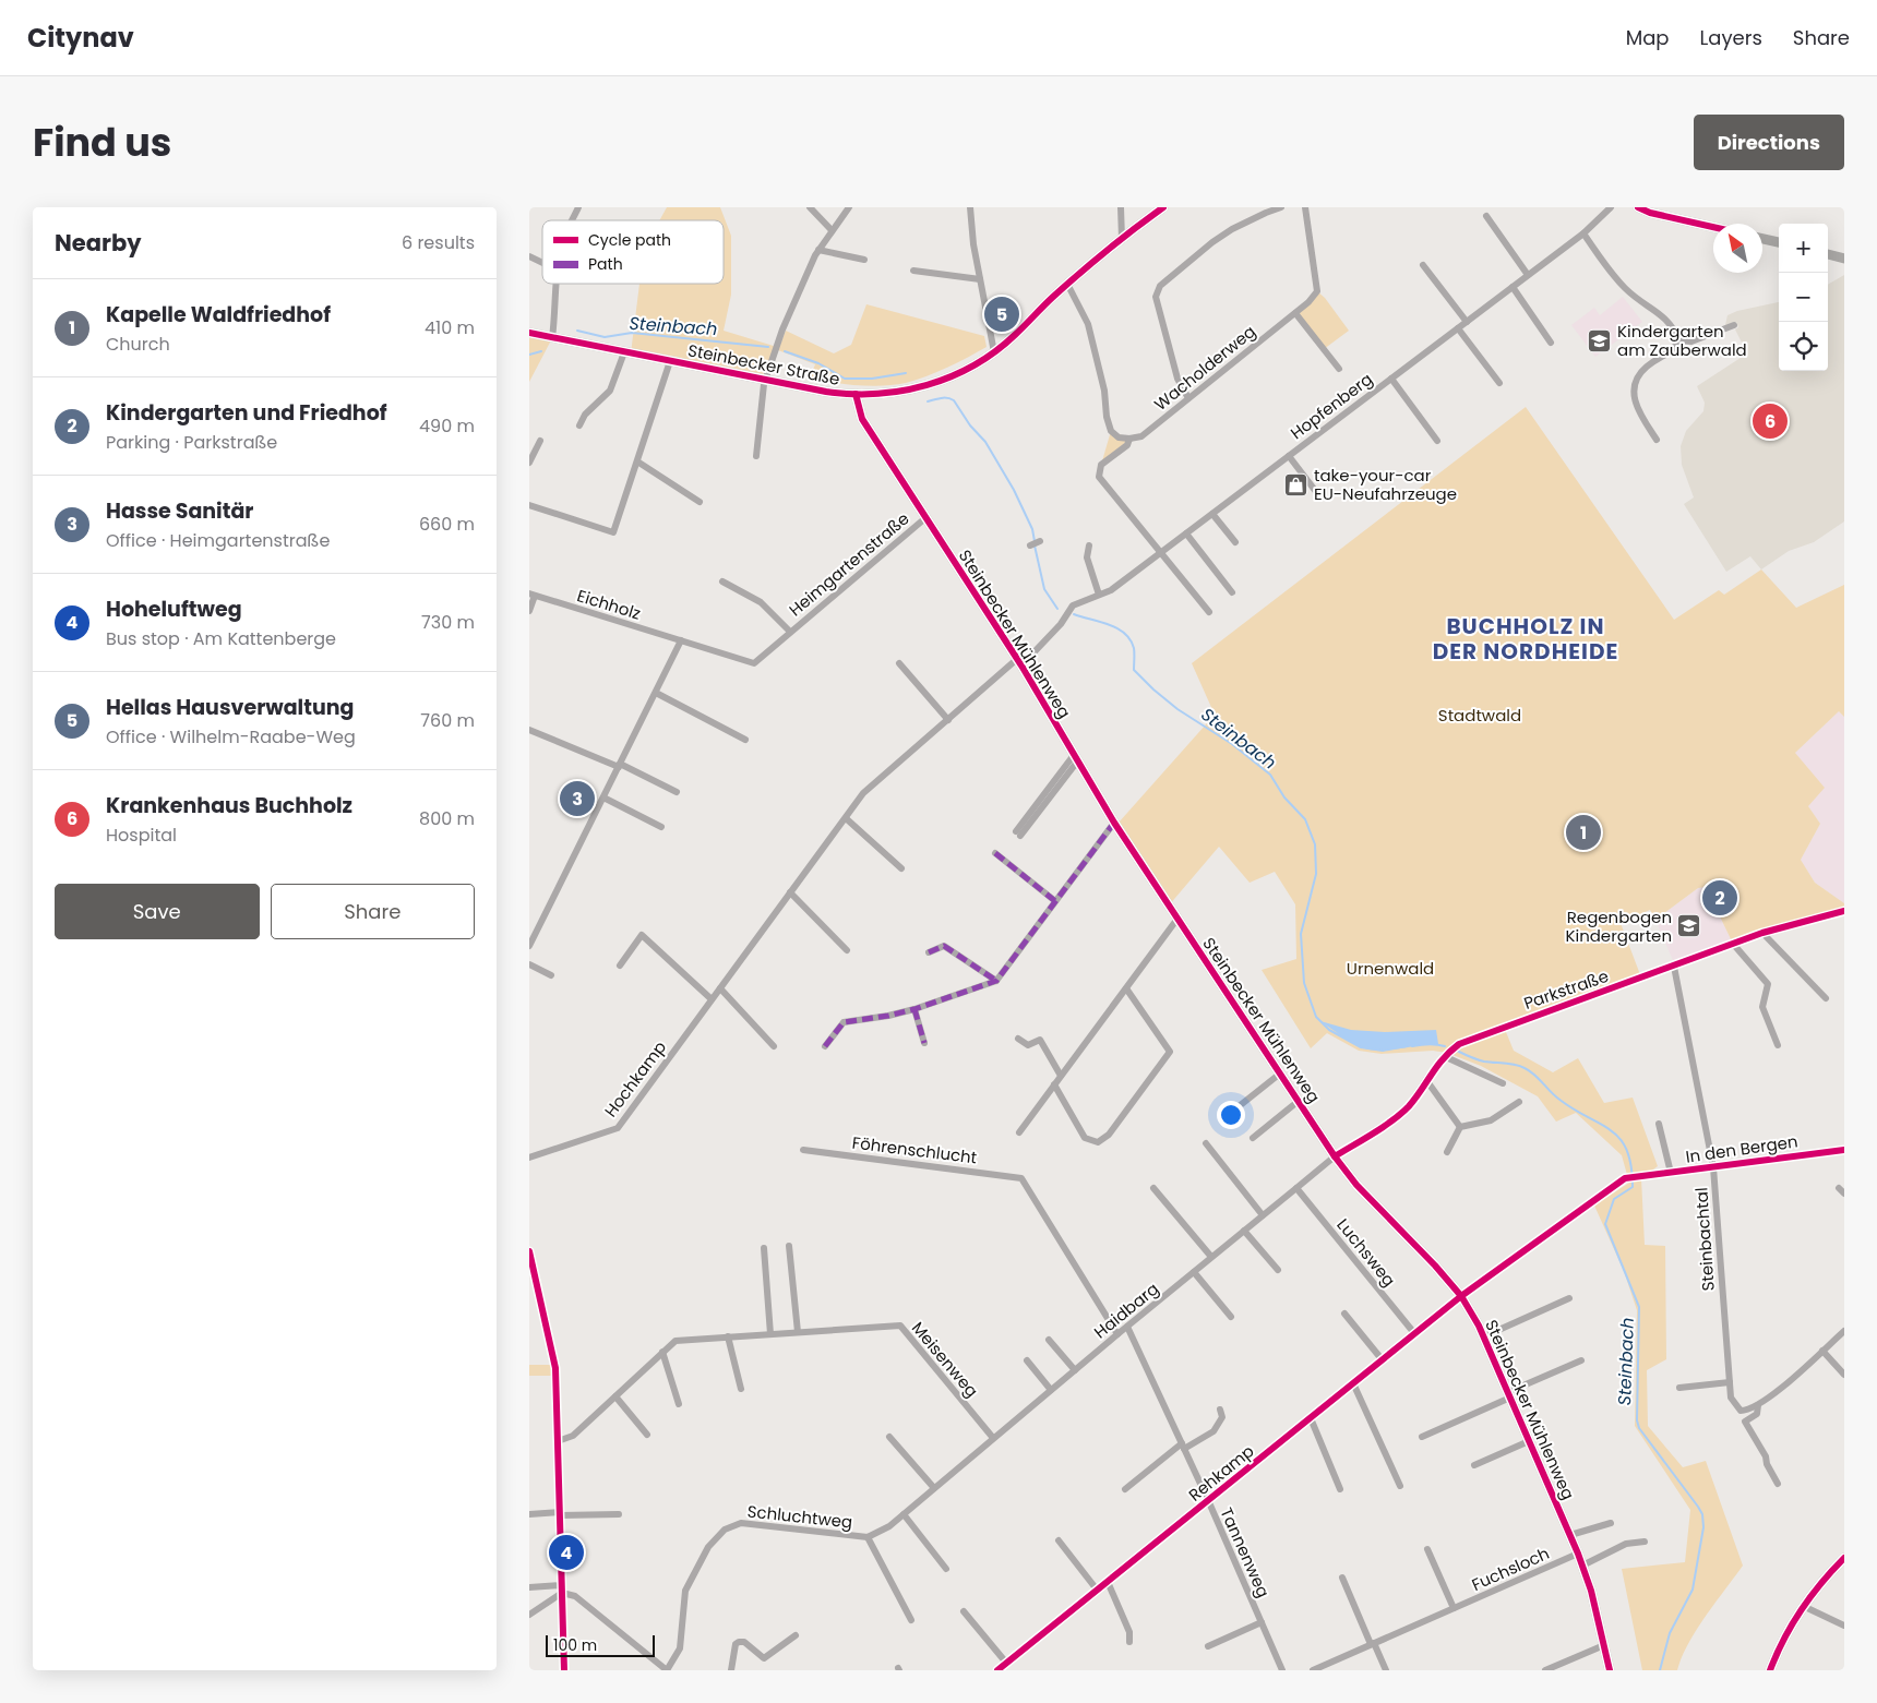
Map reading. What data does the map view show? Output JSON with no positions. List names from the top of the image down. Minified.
{"streets":{"street":["Steinbecker Straße","Wacholderweg","Hopfenberg","Heimgartenstraße","Eichholz","Steinbecker Mühlenweg","Parkstraße","Hochkamp","In den Bergen","Föhrenschlucht","Steinbachtal","Luchsweg","Haidbarg","Meisenweg","Rehkamp","Schluchtweg","Tannenweg","Fuchsloch"]},"crossings":[["Steinbecker Straße","Steinbecker Mühlenweg"],["Wacholderweg","Hopfenberg"],["Hopfenberg","Steinbecker Mühlenweg"],["Hopfenberg","Hochkamp"],["Heimgartenstraße","Eichholz"],["Heimgartenstraße","Steinbecker Mühlenweg"],["Steinbecker Mühlenweg","Parkstraße"],["Steinbecker Mühlenweg","Hochkamp"],["Steinbecker Mühlenweg","Haidbarg"],["Steinbecker Mühlenweg","Rehkamp"],["Steinbecker Mühlenweg","Fuchsloch"],["Parkstraße","Steinbachtal"],["Parkstraße","Haidbarg"],["In den Bergen","Steinbachtal"],["Föhrenschlucht","Haidbarg"],["Luchsweg","Haidbarg"],["Luchsweg","Rehkamp"],["Haidbarg","Meisenweg"],["Haidbarg","Schluchtweg"],["Haidbarg","Tannenweg"],["Rehkamp","Tannenweg"]],"districts":["BUCHHOLZ IN DER NORDHEIDE"],"water":["Steinbach"],"parks":["Stadtwald","Urnenwald"],"places":{"school or university":["Kindergarten am Zauberwald","Regenbogen Kindergarten"],"shop":["take-your-car EU-Neufahrzeuge"]},"legend":["Cycle path","Path"],"scale_bar":"100 m","north":"top left","page":{"header":"Citynav","nav":["Map","Layers","Share"],"title":"Find us","buttons":["Directions",["Save","Share"]],"heading":["Nearby","6 results"],"map_buttons":["+","−"],"list":[{"mark":"1","name":"Kapelle Waldfriedhof","note":"Church","value":"410 m"},{"mark":"2","name":"Kindergarten und Friedhof","note":"Parking · Parkstraße","value":"490 m"},{"mark":"3","name":"Hasse Sanitär","note":"Office · Heimgartenstraße","value":"660 m"},{"mark":"4","name":"Hoheluftweg","note":"Bus stop · Am Kattenberge","value":"730 m"},{"mark":"5","name":"Hellas Hausverwaltung","note":"Office · Wilhelm-Raabe-Weg","value":"760 m"},{"mark":"6","name":"Krankenhaus Buchholz","note":"Hospital","value":"800 m"}],"pins":["5","6","3","1","2","4"],"scale":"100 m"}}
